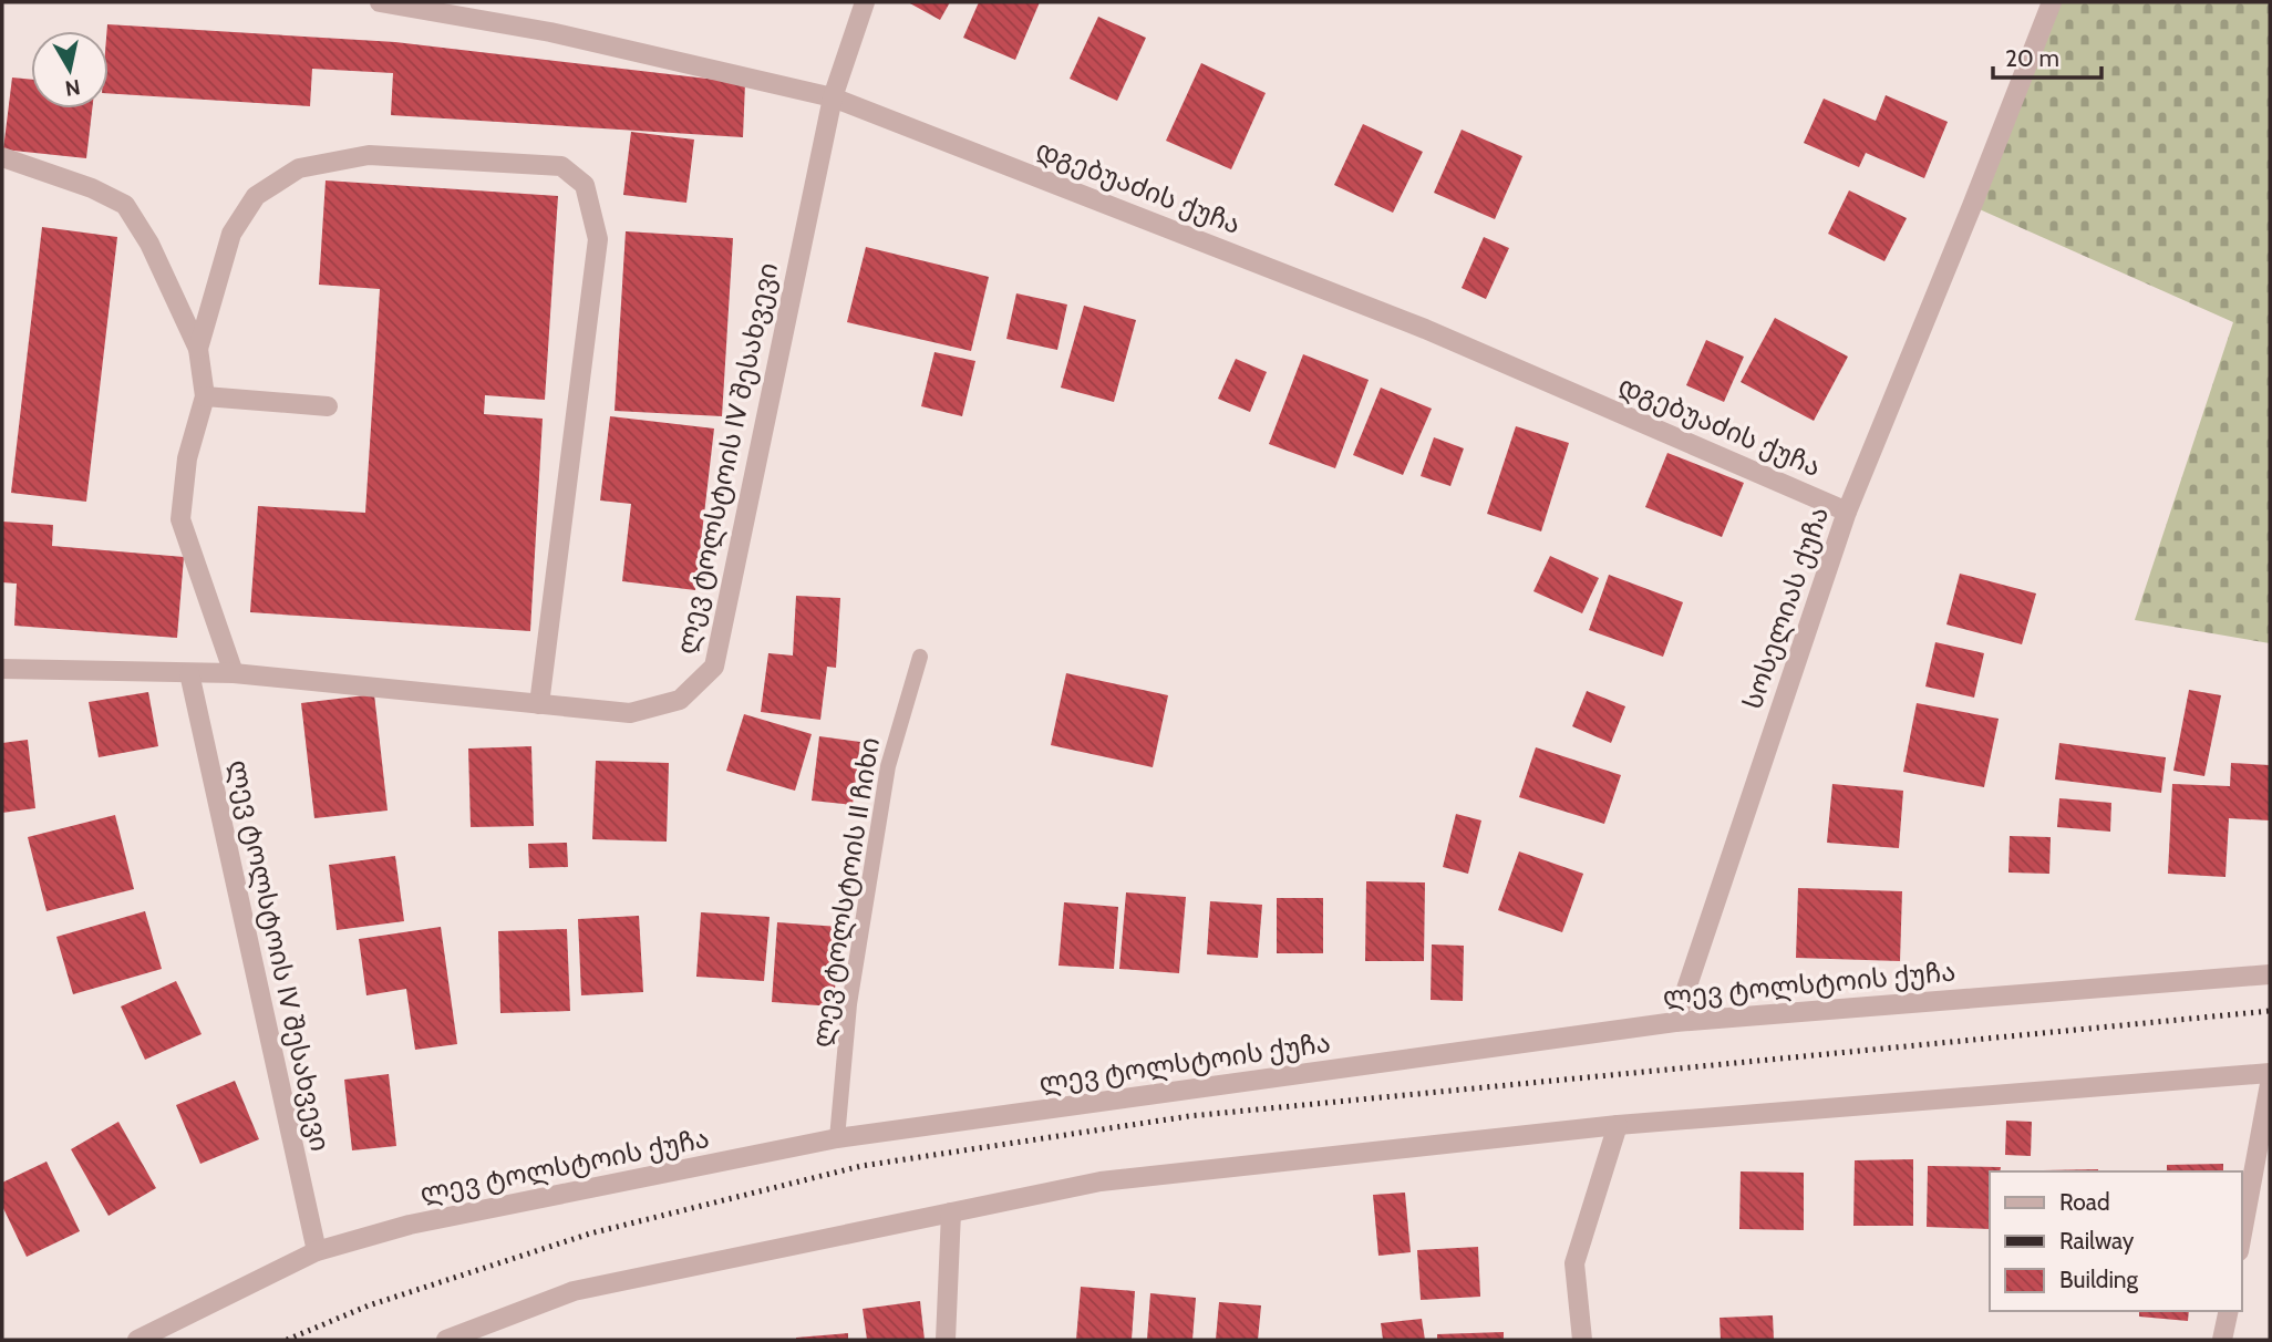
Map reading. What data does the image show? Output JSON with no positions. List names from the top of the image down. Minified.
{"streets":{"street":["დგებუაძის ქუჩა","ლევ ტოლსტოის IV შესახვევი","სოსელიას ქუჩა","ლევ ტოლსტოის ქუჩა"],"lane":["ლევ ტოლსტოის II ჩიხი"]},"crossings":[["დგებუაძის ქუჩა","ლევ ტოლსტოის IV შესახვევი"],["დგებუაძის ქუჩა","სოსელიას ქუჩა"],["ლევ ტოლსტოის IV შესახვევი","ლევ ტოლსტოის ქუჩა"],["სოსელიას ქუჩა","ლევ ტოლსტოის ქუჩა"],["ლევ ტოლსტოის II ჩიხი","ლევ ტოლსტოის ქუჩა"]],"legend":["Road","Railway","Building"],"scale_bar":"20 m","north":"bottom"}
